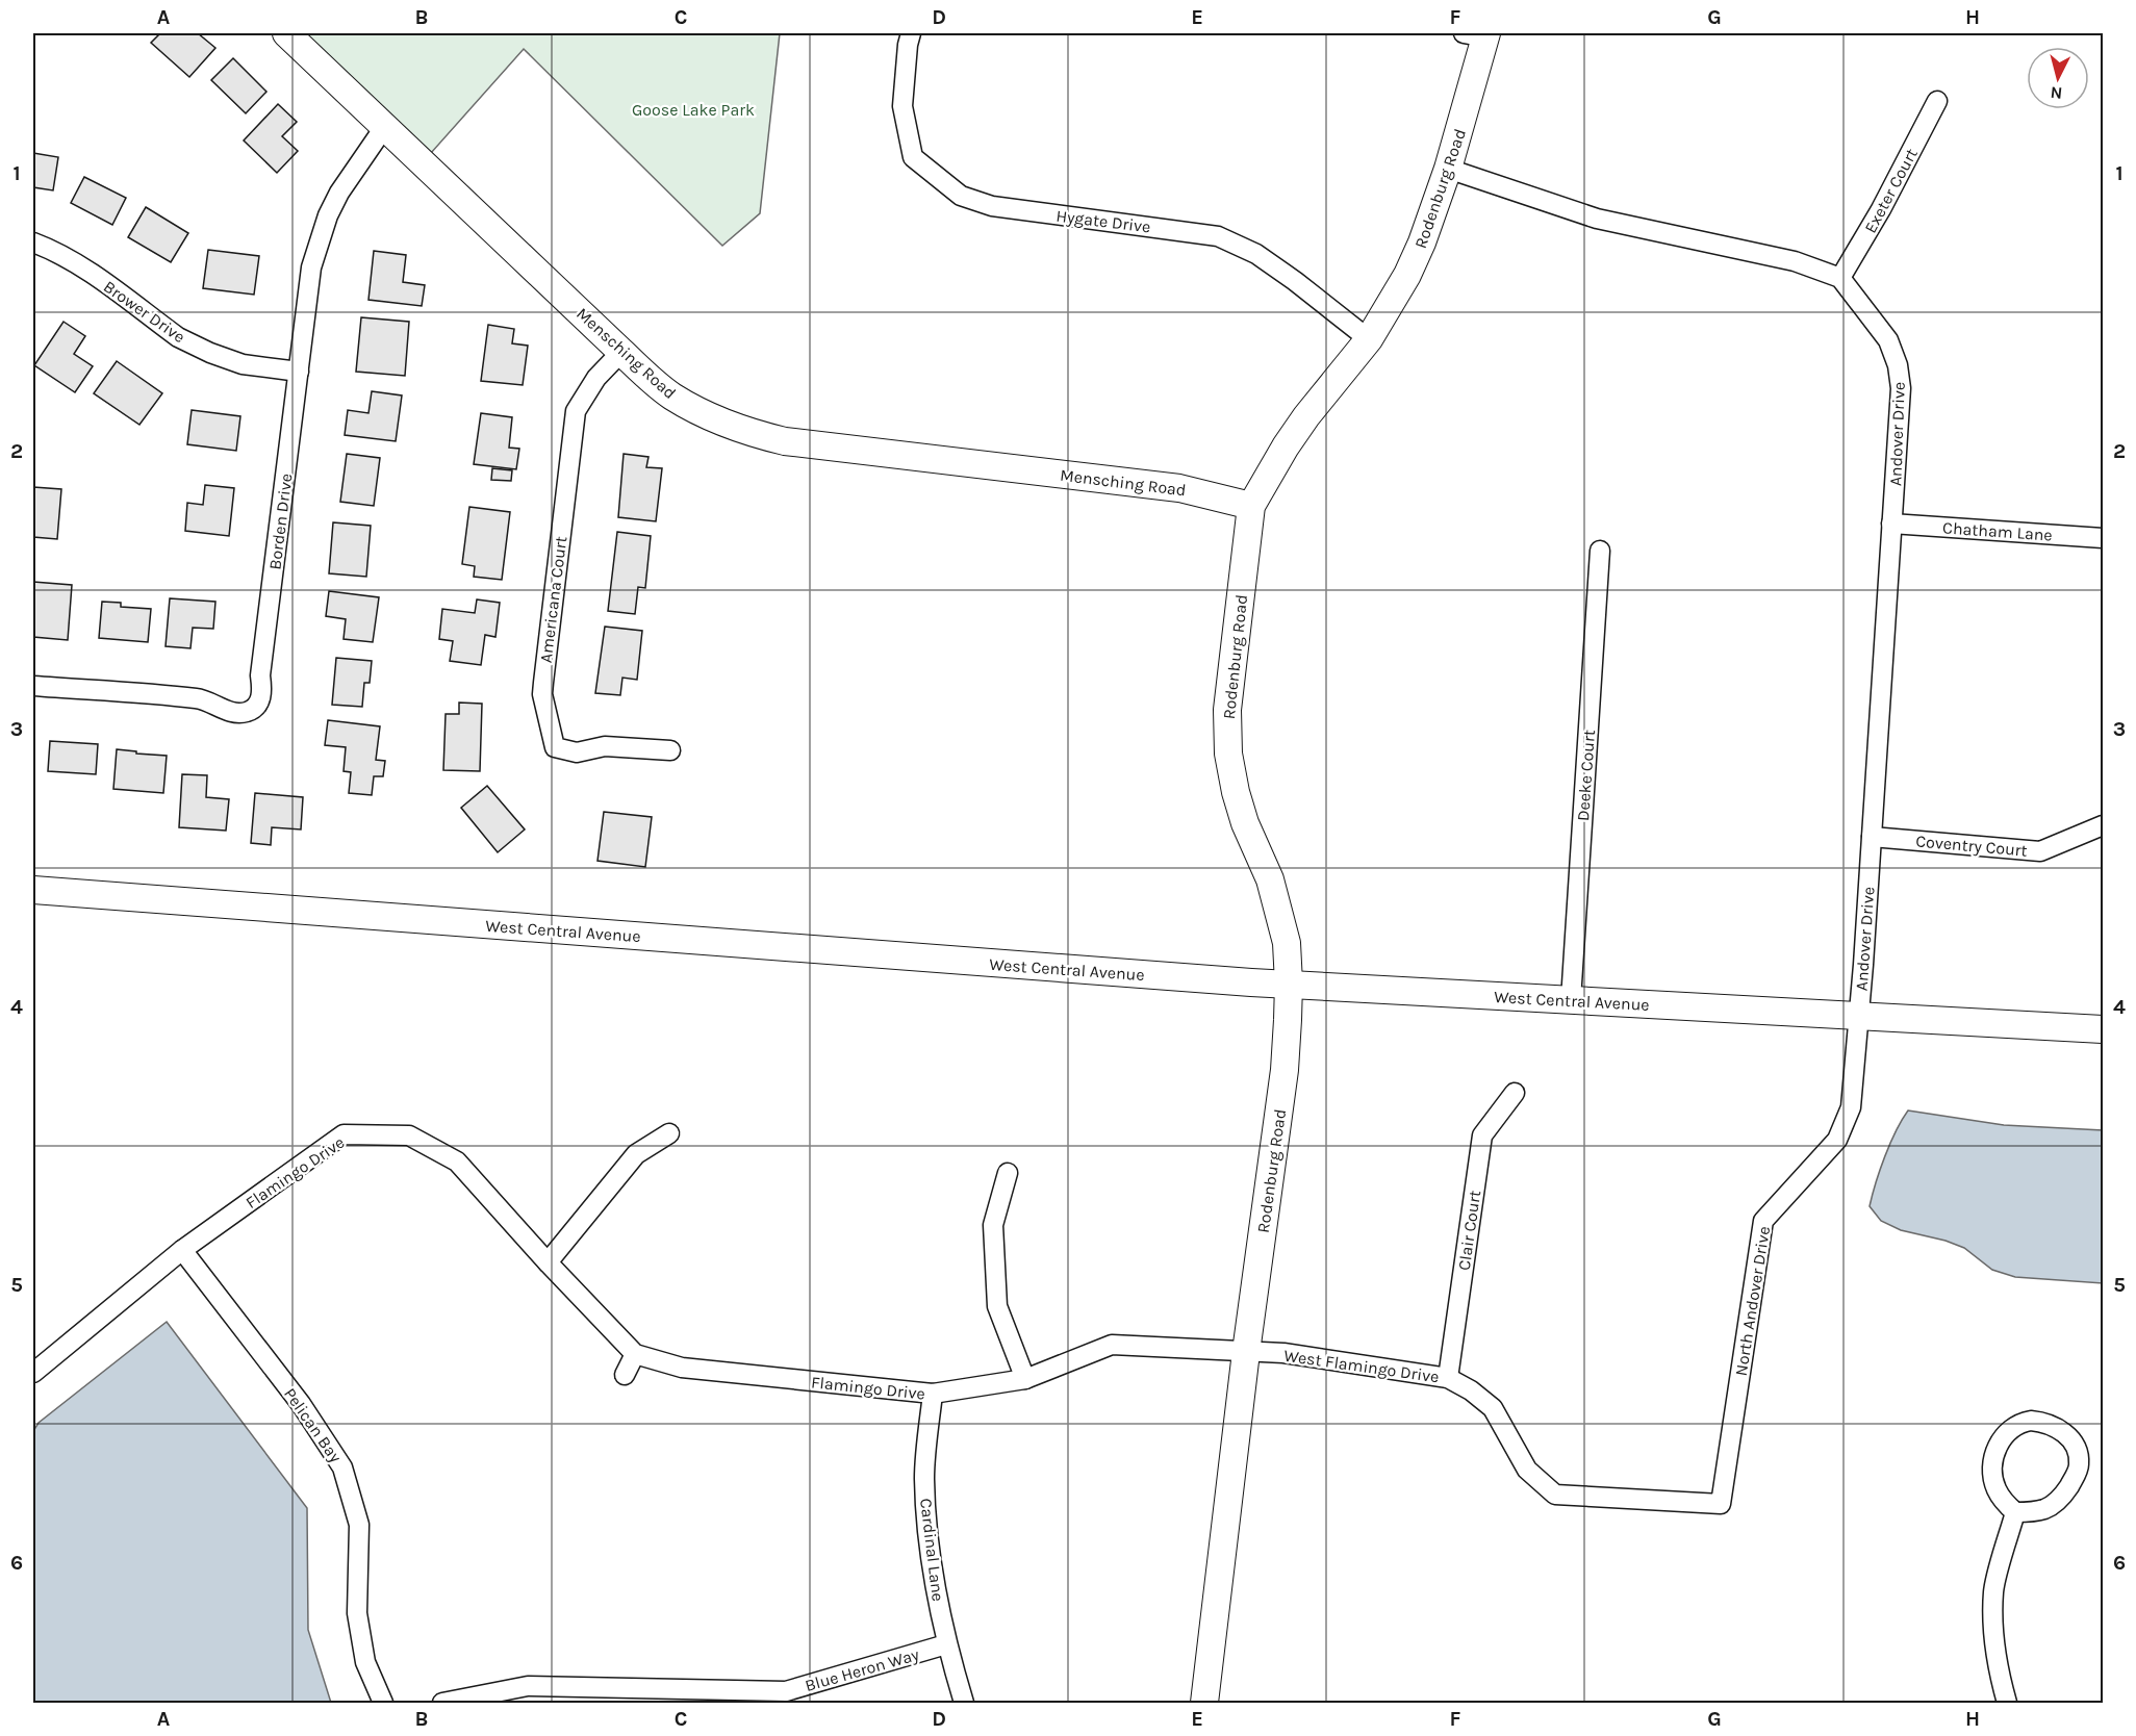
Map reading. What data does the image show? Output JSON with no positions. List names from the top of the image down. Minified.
{"streets":{"street":["Rodenburg Road","Exeter Court","Hygate Drive","Brower Drive","Mensching Road","Andover Drive","Borden Drive","Chatham Lane","Americana Court","Deeke Court","Coventry Court","West Central Avenue","Flamingo Drive","Clair Court","North Andover Drive","West Flamingo Drive","Pelican Bay","Cardinal Lane","Blue Heron Way"]},"crossings":[["Rodenburg Road","Hygate Drive"],["Rodenburg Road","Mensching Road"],["Rodenburg Road","West Central Avenue"],["Rodenburg Road","Flamingo Drive"],["Rodenburg Road","West Flamingo Drive"],["Exeter Court","Andover Drive"],["Brower Drive","Borden Drive"],["Mensching Road","Borden Drive"],["Mensching Road","Americana Court"],["Andover Drive","Chatham Lane"],["Andover Drive","Coventry Court"],["Andover Drive","West Central Avenue"],["Andover Drive","North Andover Drive"],["Deeke Court","West Central Avenue"],["West Central Avenue","North Andover Drive"],["Flamingo Drive","West Flamingo Drive"],["Flamingo Drive","Pelican Bay"],["Flamingo Drive","Cardinal Lane"],["Clair Court","West Flamingo Drive"],["North Andover Drive","West Flamingo Drive"],["Cardinal Lane","Blue Heron Way"]],"parks":["Goose Lake Park"],"north":"bottom","grid":{"columns":["A","B","C","D","E","F","G","H"],"rows":["1","2","3","4","5","6"]}}
